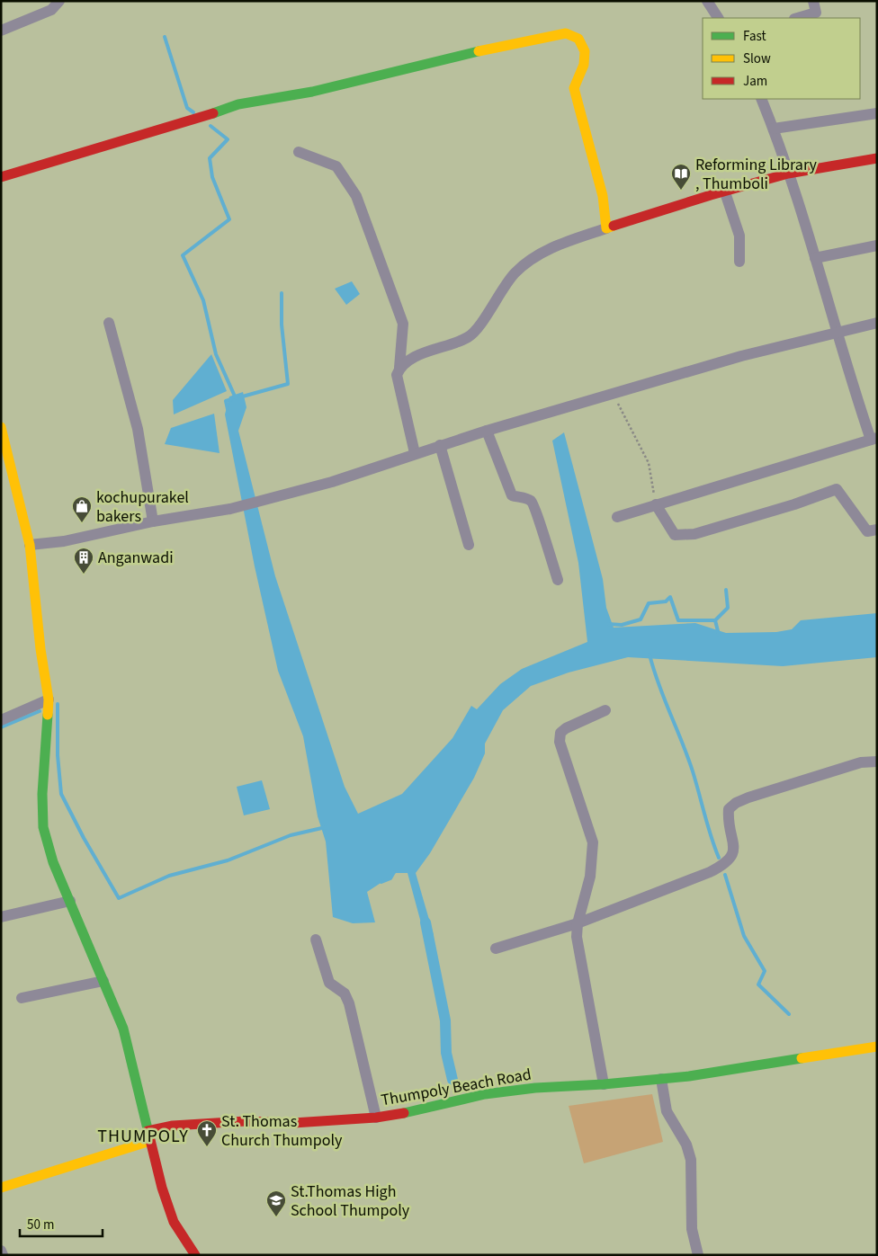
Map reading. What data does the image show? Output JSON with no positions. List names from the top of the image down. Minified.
{"streets":{"main road":["Thumpoly Beach Road"]},"districts":["THUMPOLY"],"places":{"library":["Reforming Library , Thumboli"],"shop":["kochupurakel bakers"],"building":["Anganwadi"],"church":["St. Thomas Church Thumpoly"],"school or university":["St.Thomas High School Thumpoly"]},"legend":["Fast","Slow","Jam"],"scale_bar":"50 m"}
